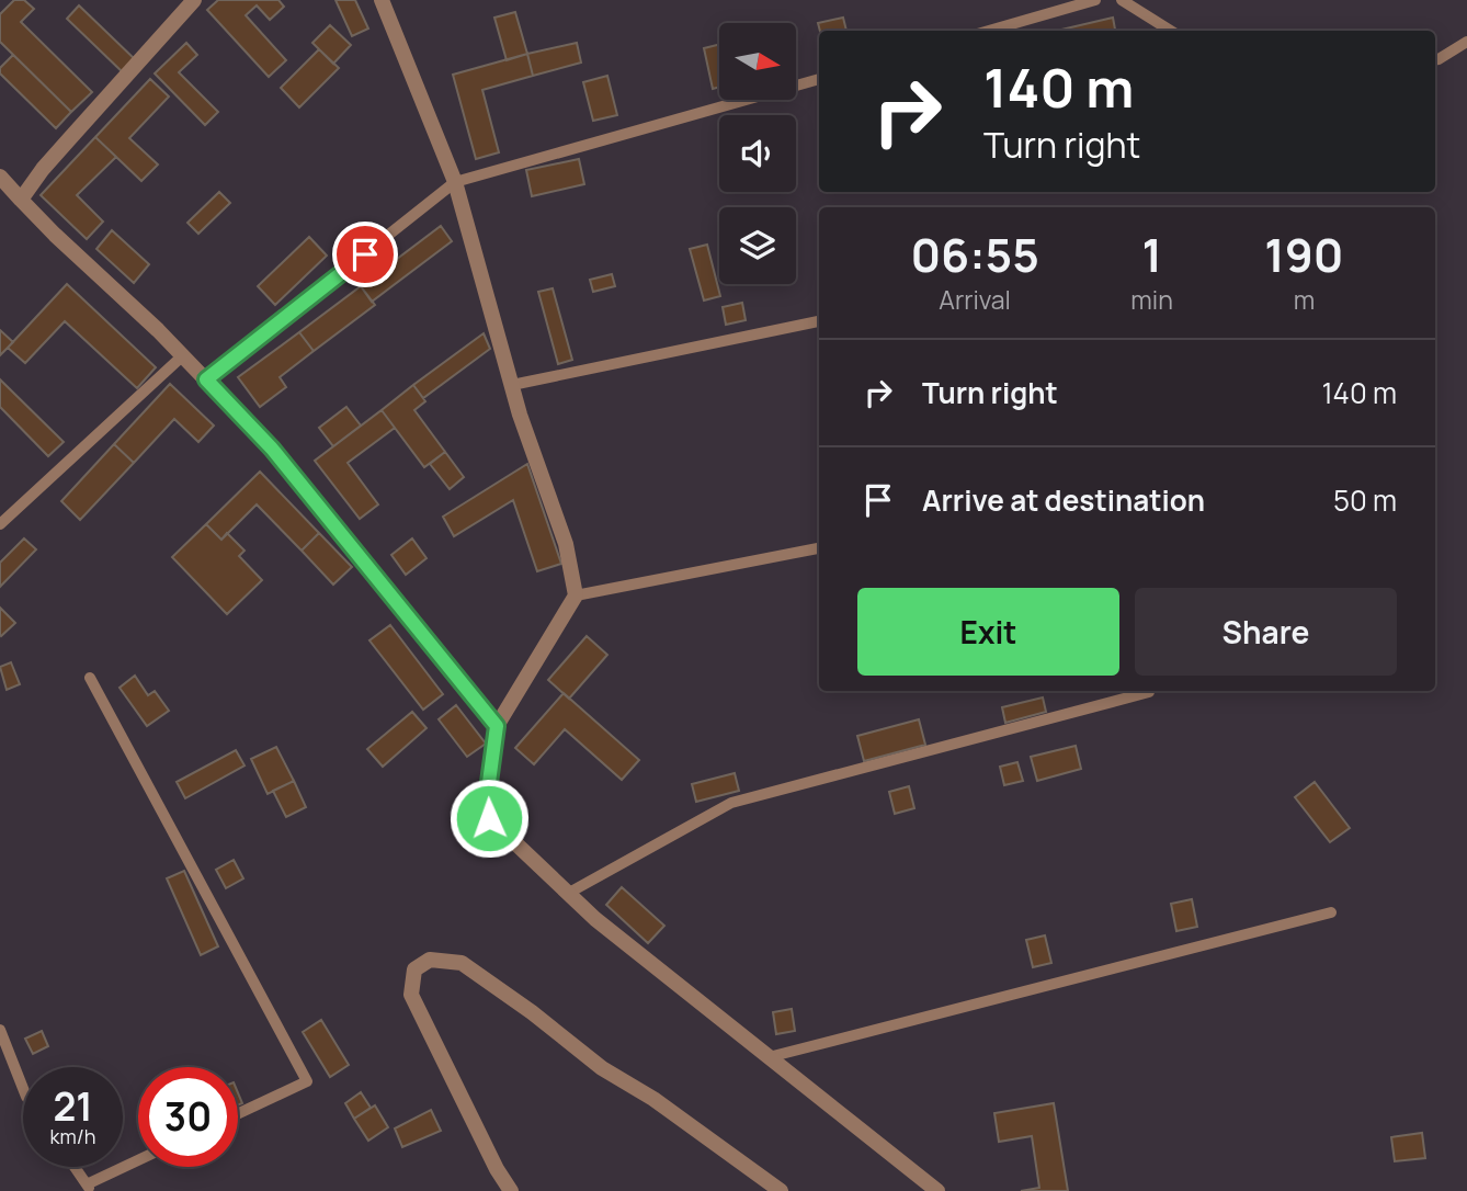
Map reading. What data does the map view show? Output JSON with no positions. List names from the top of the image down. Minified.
{"north":"right","page":{"turn":["140 m","Turn right"],"eta":["06:55","Arrival","1","min","190","m"],"list":[{"name":"Turn right","value":"140 m"},{"name":"Arrive at destination","value":"50 m"}],"buttons":["Exit","Share"],"speed":"21 km/h","limit":"30"}}
